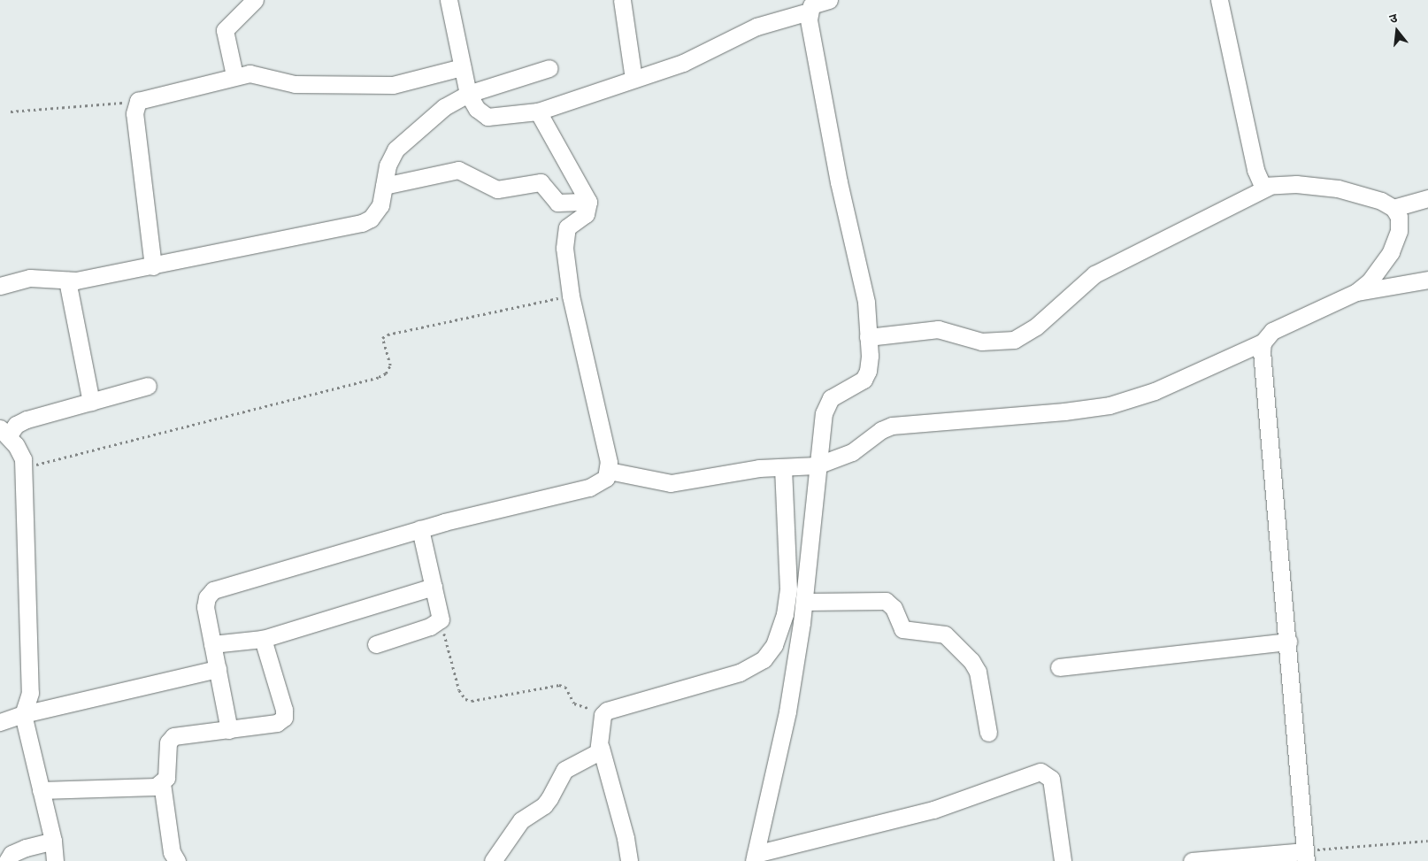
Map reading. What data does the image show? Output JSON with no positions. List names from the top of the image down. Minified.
{"north":"top"}
